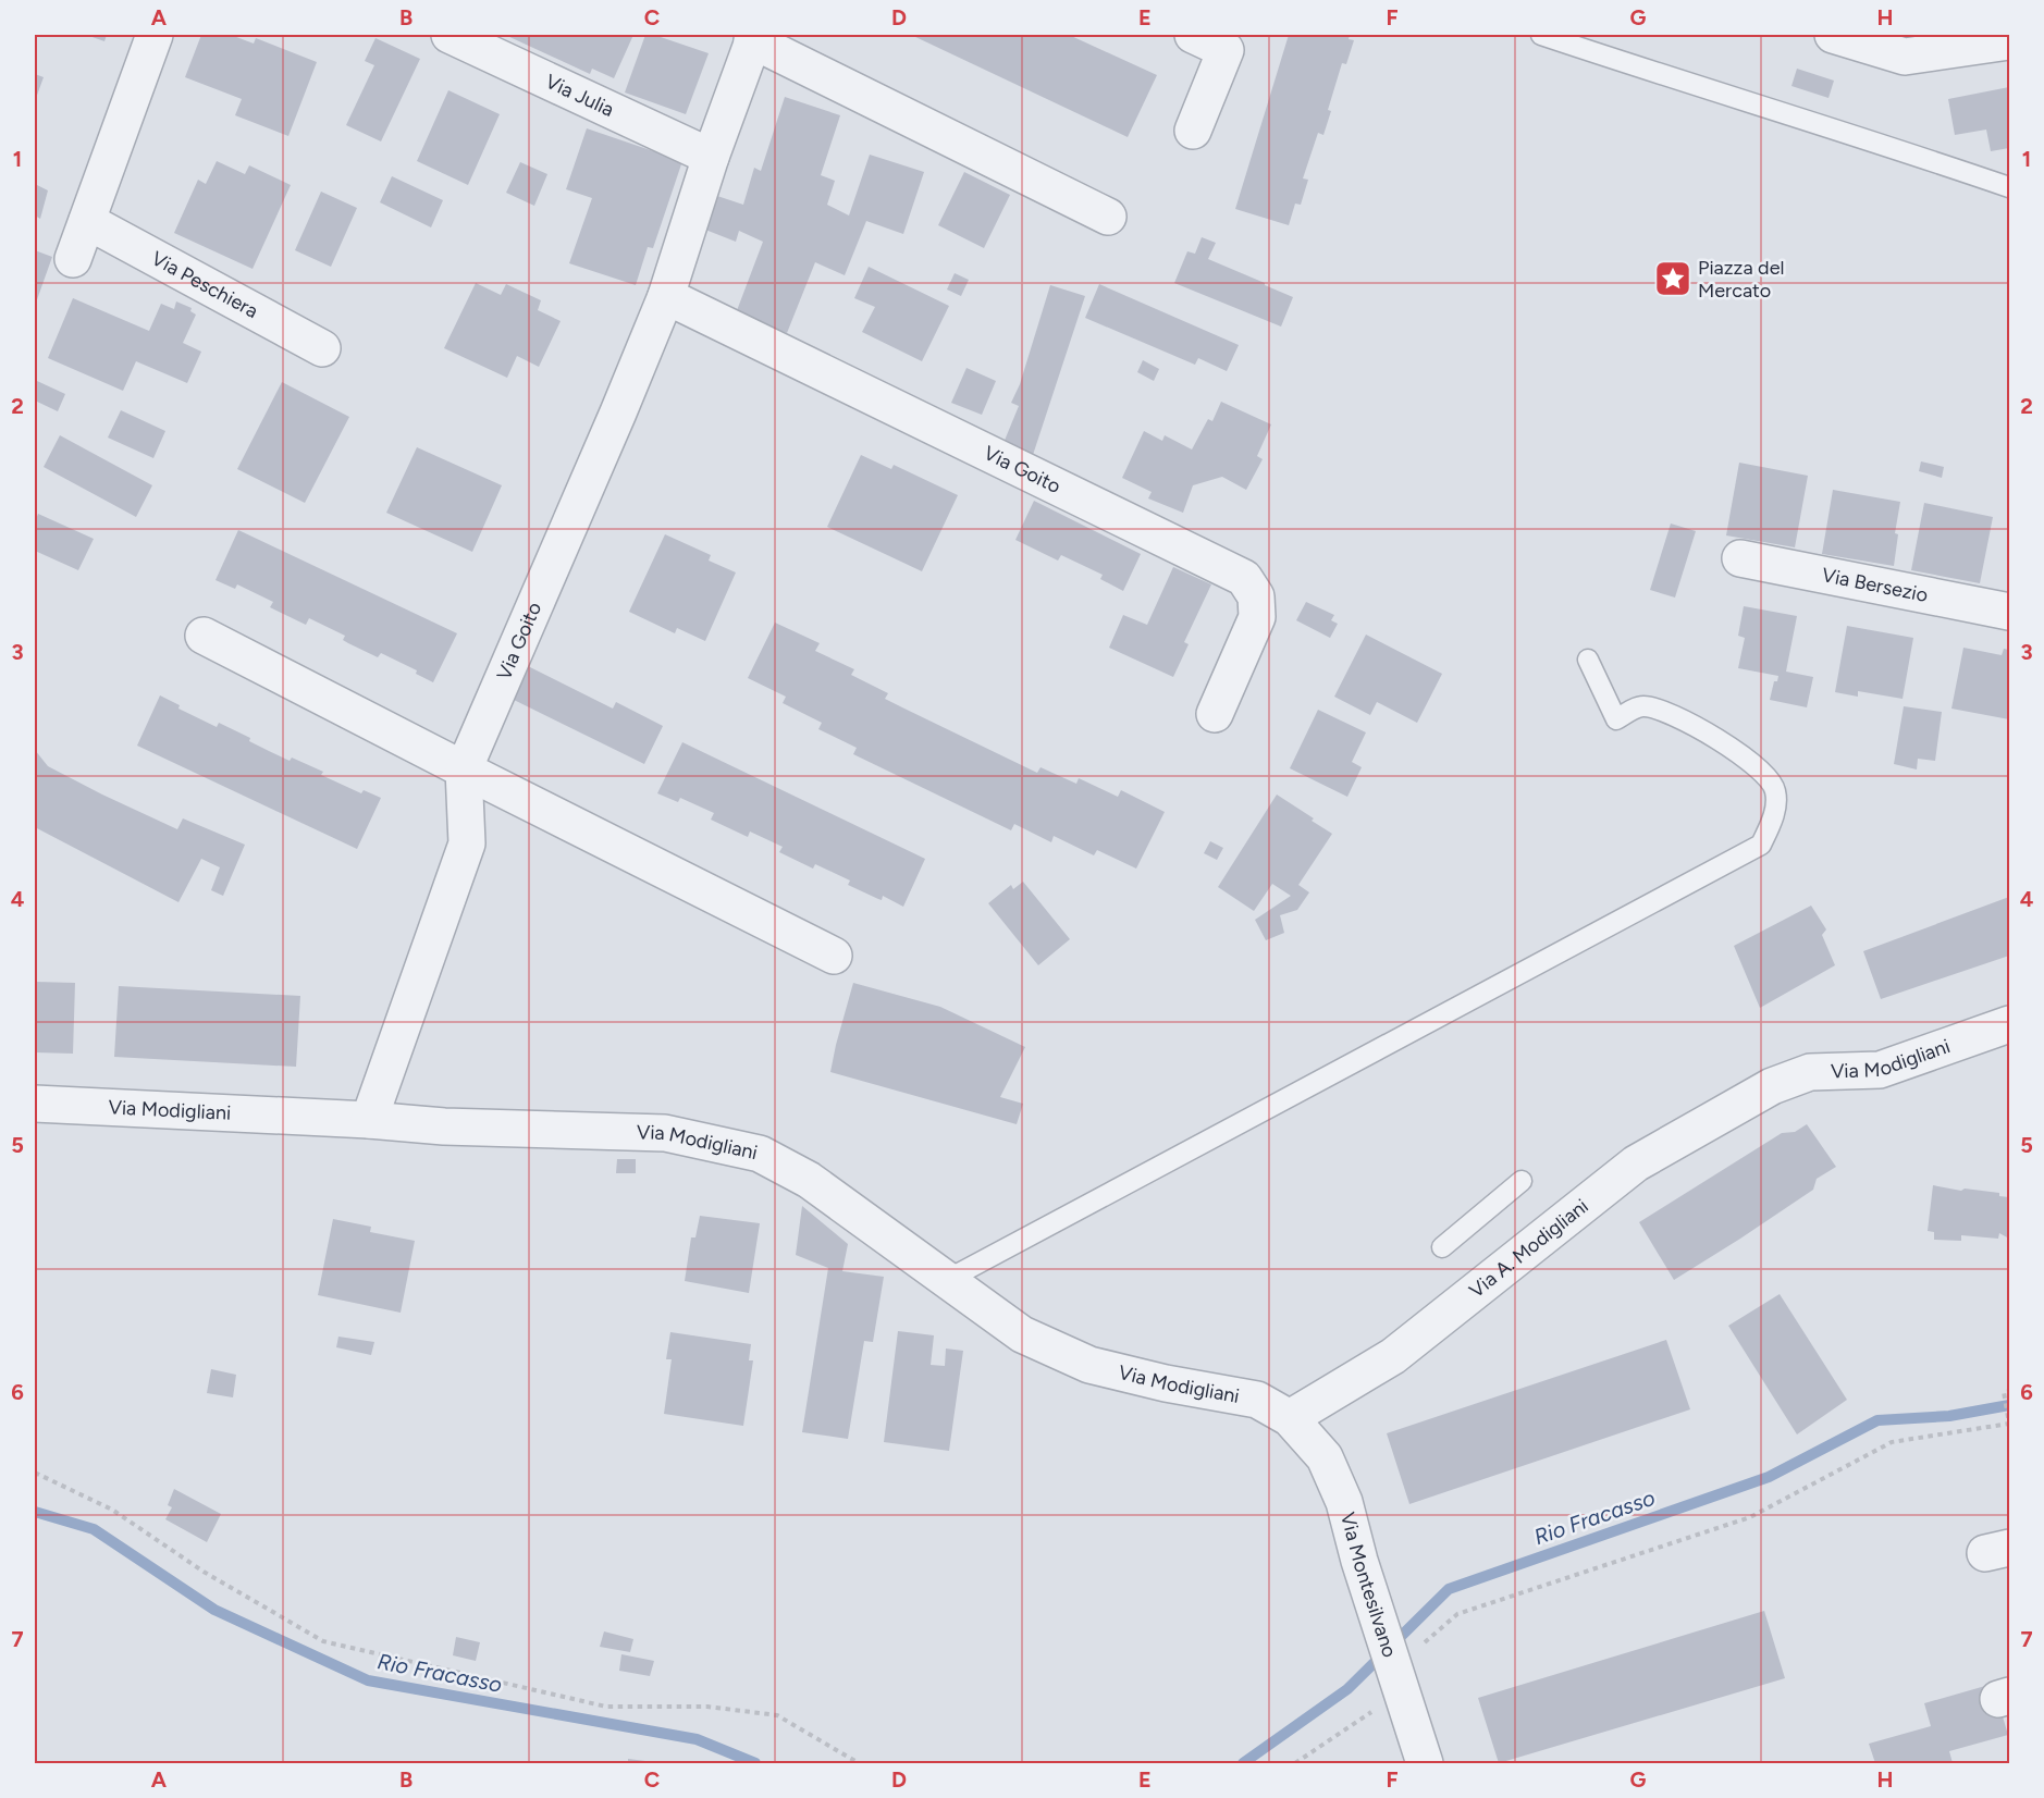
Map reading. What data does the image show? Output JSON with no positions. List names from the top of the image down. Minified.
{"streets":{"street":["Via Julia","Via Peschiera","Via Goito","Via Bersezio","Via Modigliani","Via A. Modigliani","Via Montesilvano"]},"crossings":[["Via Julia","Via Goito"],["Via Goito","Via Modigliani"],["Via Modigliani","Via A. Modigliani"],["Via Modigliani","Via Montesilvano"],["Via A. Modigliani","Via Montesilvano"]],"water":["Rio Fracasso"],"places":{"place":["Piazza del Mercato"]},"grid":{"columns":["A","B","C","D","E","F","G","H"],"rows":["1","2","3","4","5","6","7"]}}
